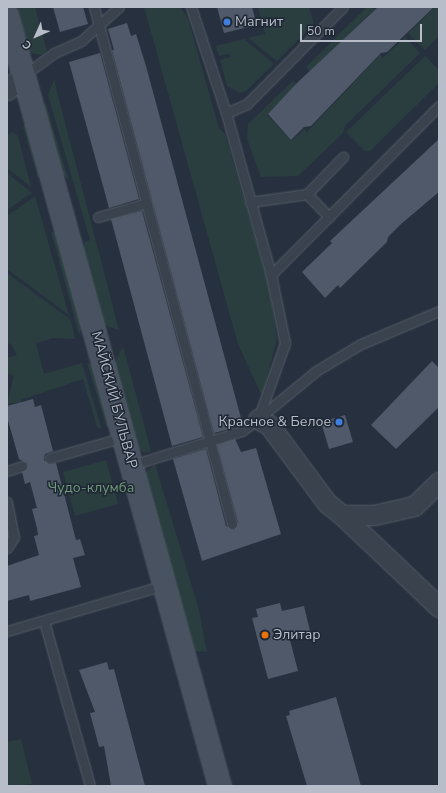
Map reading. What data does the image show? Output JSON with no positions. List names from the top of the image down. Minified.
{"streets":{"main road":["МАЙСКИЙ БУЛЬВАР"]},"parks":["Чудо-клумба"],"places":["Магнит","Красное & Белое","Элитар"],"scale_bar":"50 m","north":"bottom left"}
